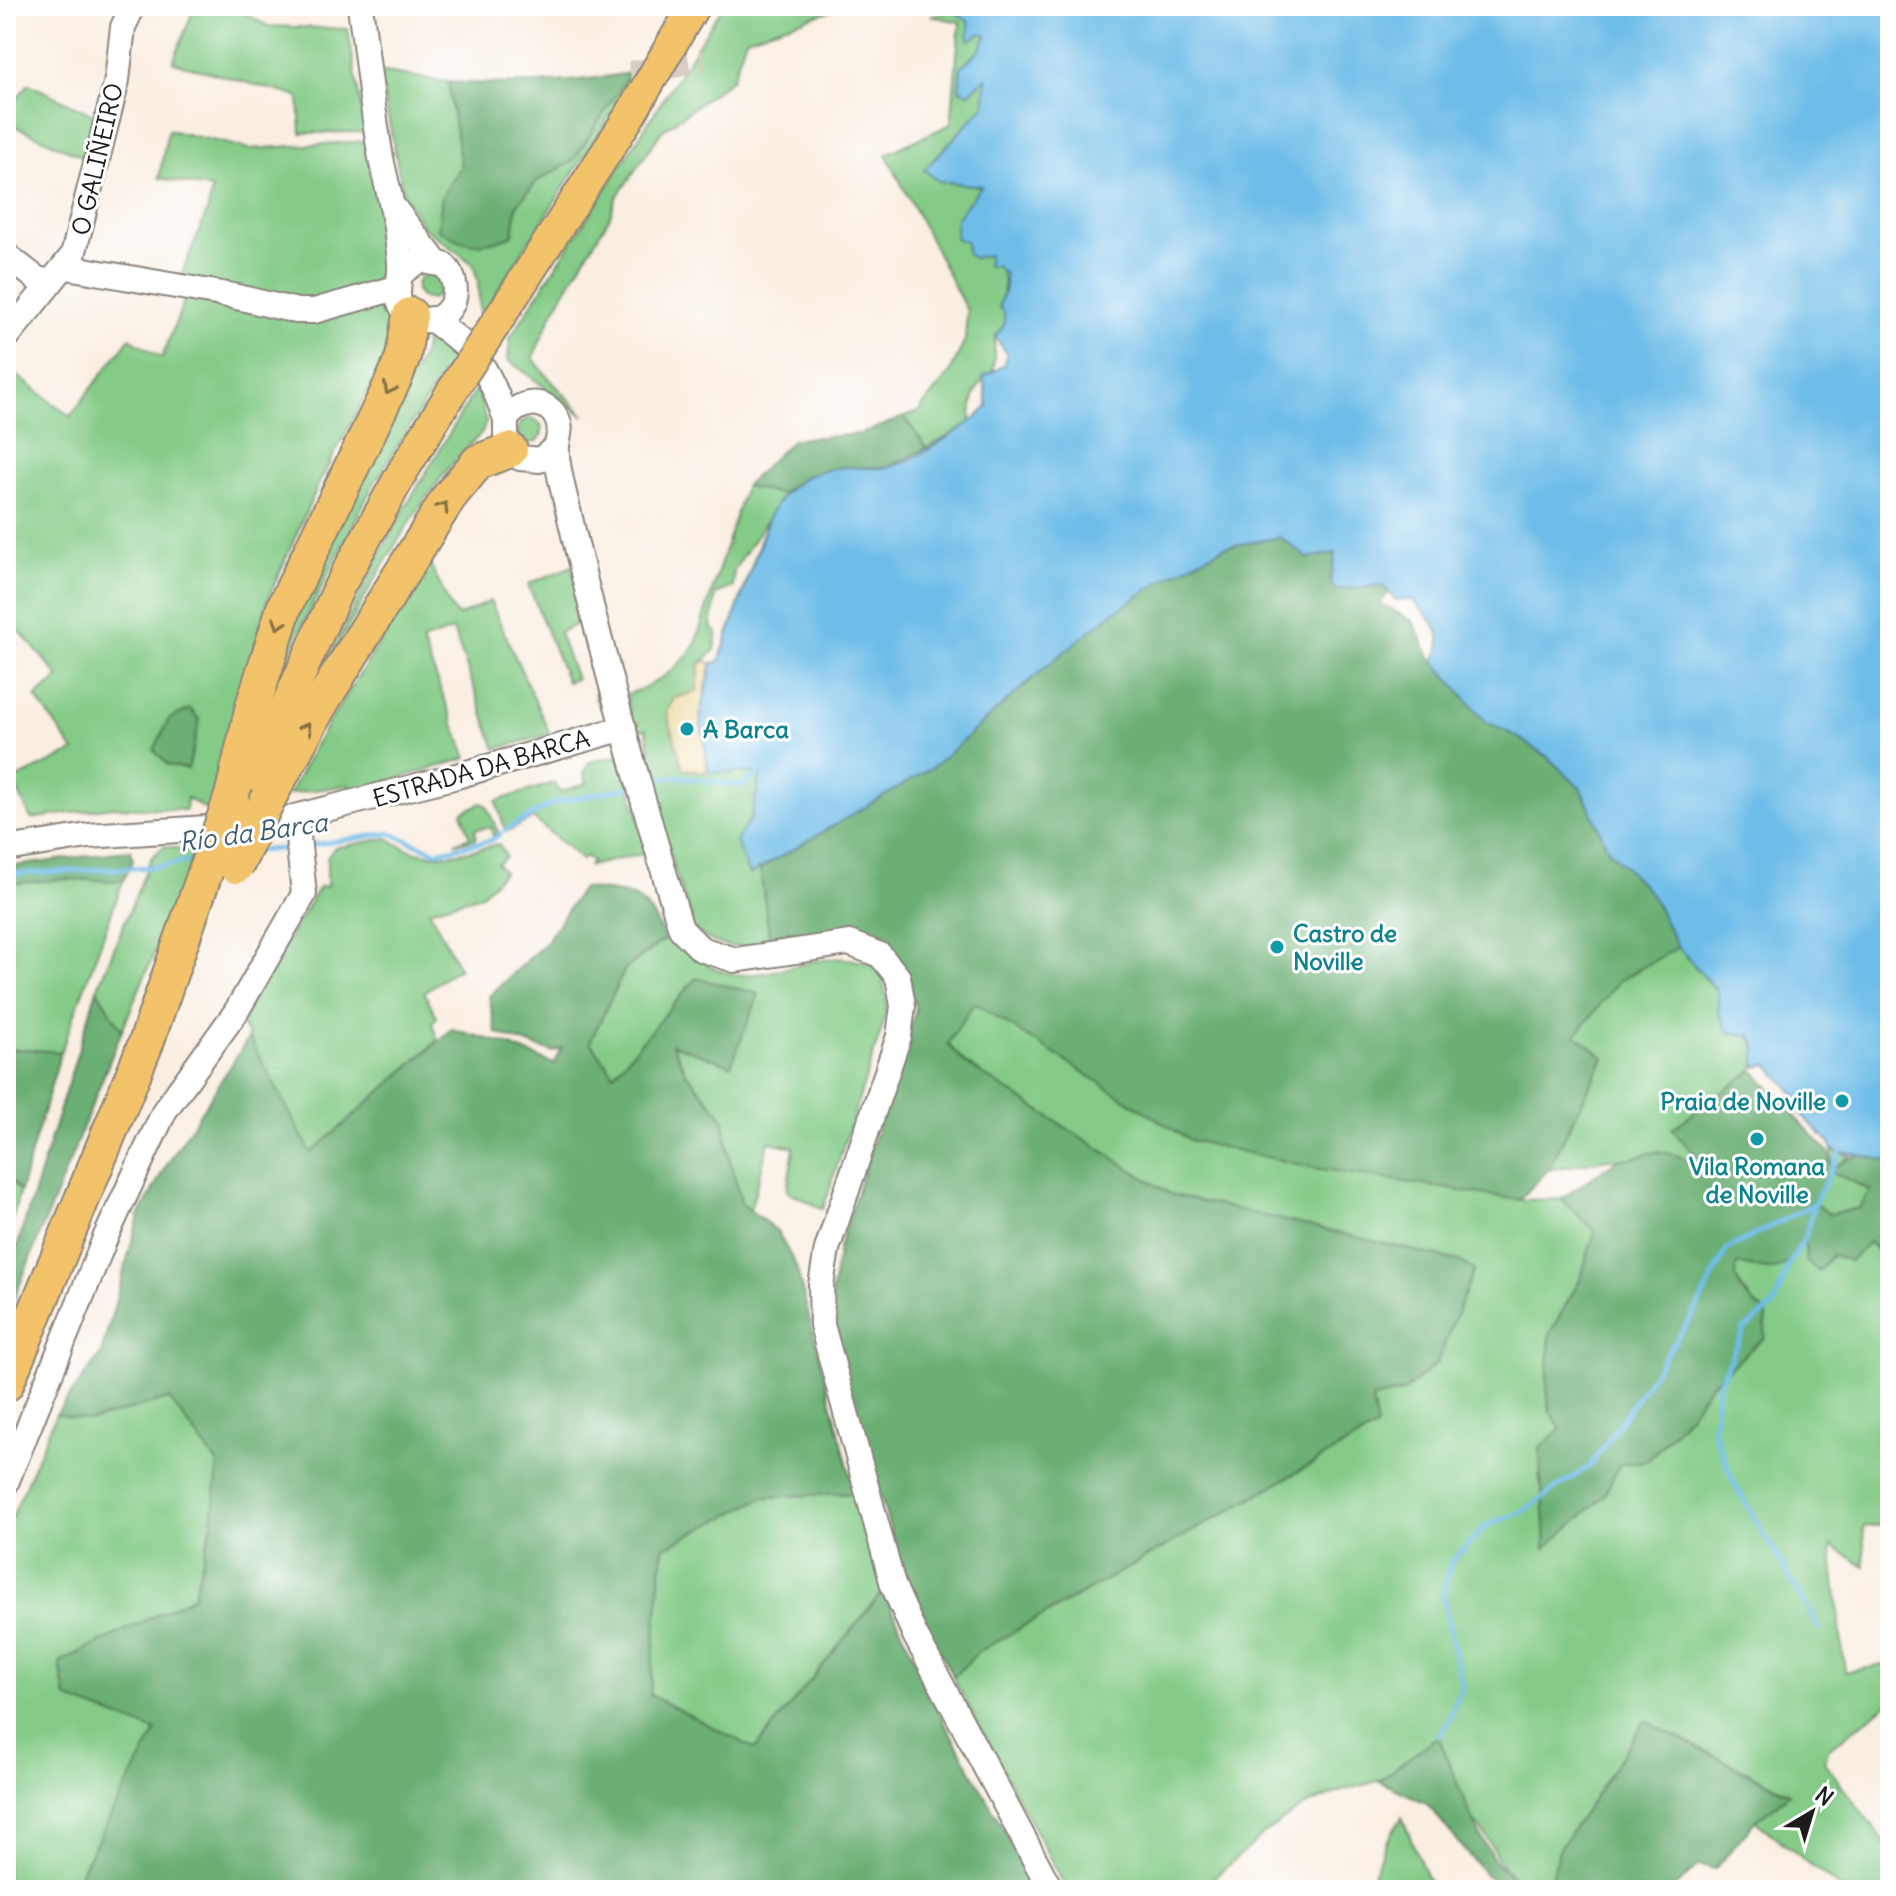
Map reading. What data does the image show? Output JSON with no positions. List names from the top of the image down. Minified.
{"streets":{"street":["O GALIÑEIRO","ESTRADA DA BARCA"]},"water":["Río da Barca"],"places":["A Barca","Castro de Noville","Praia de Noville","Vila Romana de Noville"],"north":"top right"}
